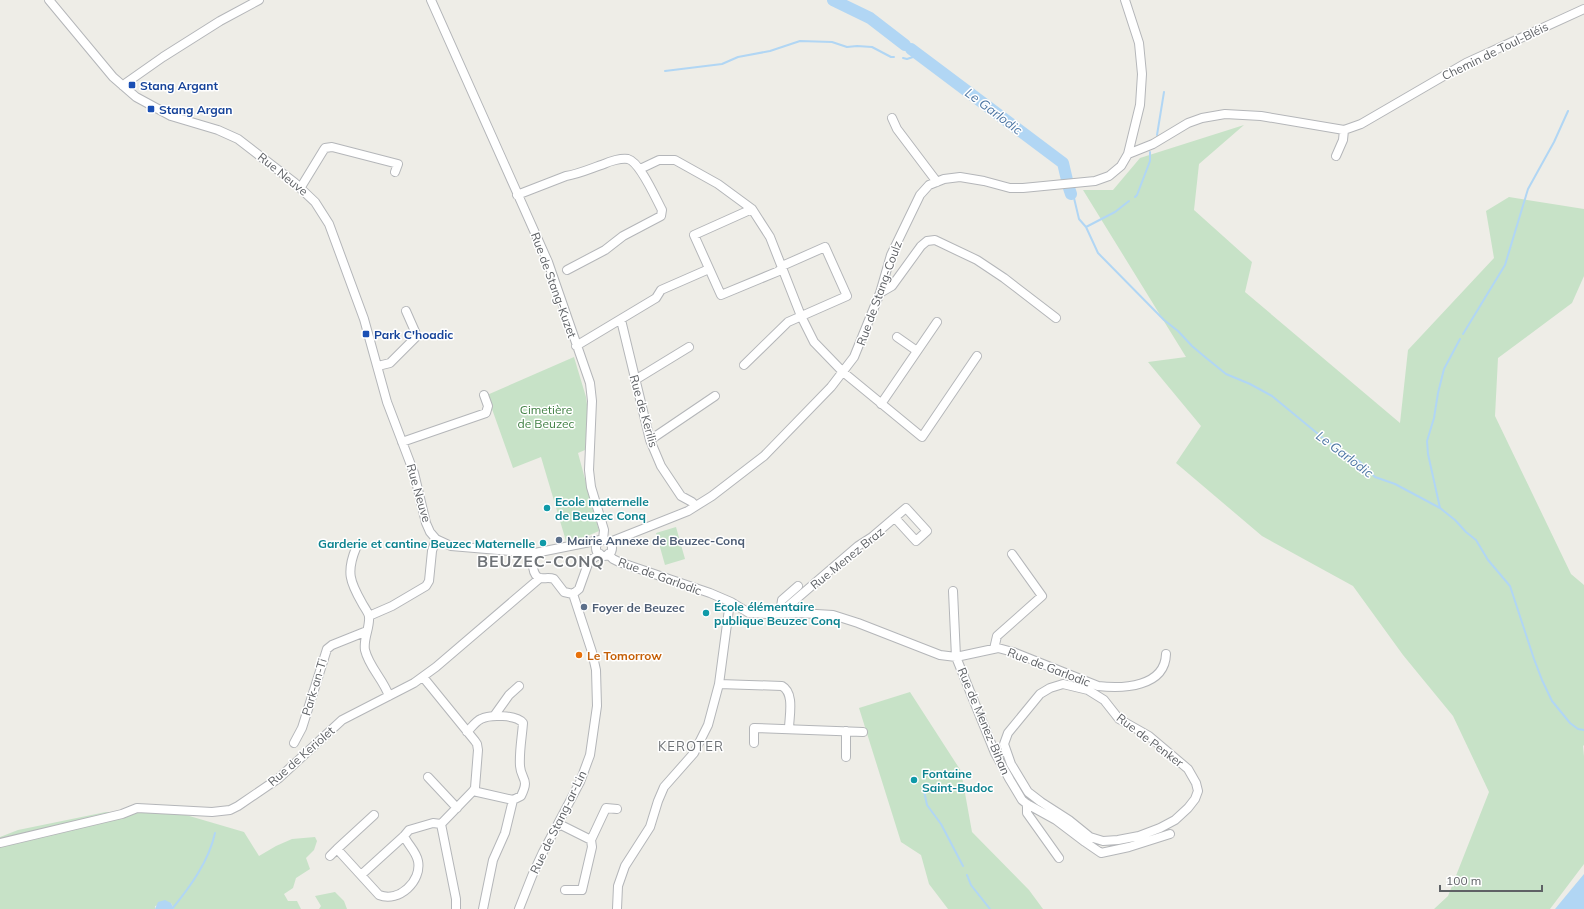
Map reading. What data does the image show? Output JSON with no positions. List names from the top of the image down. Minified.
{"streets":{"street":["Chemin de Toul-Bléis","Rue Neuve","Rue de Stang-Kuzet","Rue de Stang-Coulz","Rue de Kerilis","Rue Menez Braz","Rue de Garlodic","Park-an-Ti","Rue de Menez-Bihan","Rue de Penker","Rue de Keriolet","Rue de Stang-ar-Lin"]},"crossings":[["Chemin de Toul-Bléis","Rue de Stang-Coulz"],["Rue de Stang-Kuzet","Rue de Stang-Coulz"],["Rue de Stang-Coulz","Rue de Kerilis"],["Rue Menez Braz","Rue de Garlodic"],["Rue de Garlodic","Rue de Menez-Bihan"]],"districts":["BEUZEC-CONQ","KEROTER"],"water":["Le Garlodic"],"parks":["Cimetière de Beuzec"],"places":{"transit":["Stang Argant","Stang Argan","Park C'hoadic"],"other":["Ecole maternelle de Beuzec Conq","Mairie Annexe de Beuzec-Conq","Garderie et cantine Beuzec Maternelle","Foyer de Beuzec","École élémentaire publique Beuzec Conq","Le Tomorrow","Fontaine Saint-Budoc"]},"scale_bar":"100 m"}
